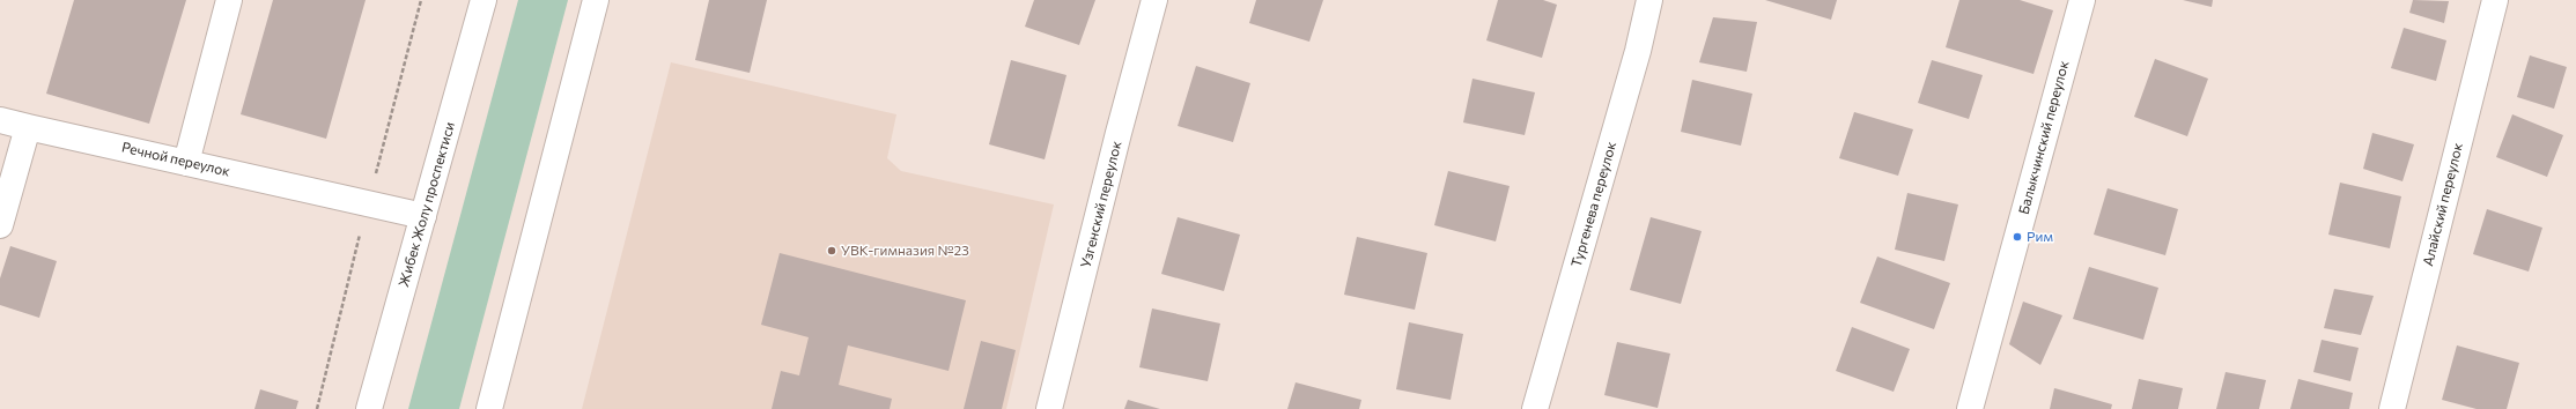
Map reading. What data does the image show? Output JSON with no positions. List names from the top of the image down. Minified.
{"streets":{"street":["Балыкчинский переулок","Речной переулок","Жибек Жолу проспектиси","Узгенский переулок","Тургенева переулок","Алайский переулок"]},"crossings":[["Речной переулок","Жибек Жолу проспектиси"]],"places":["Рим","УВК-гимназия №23"]}
